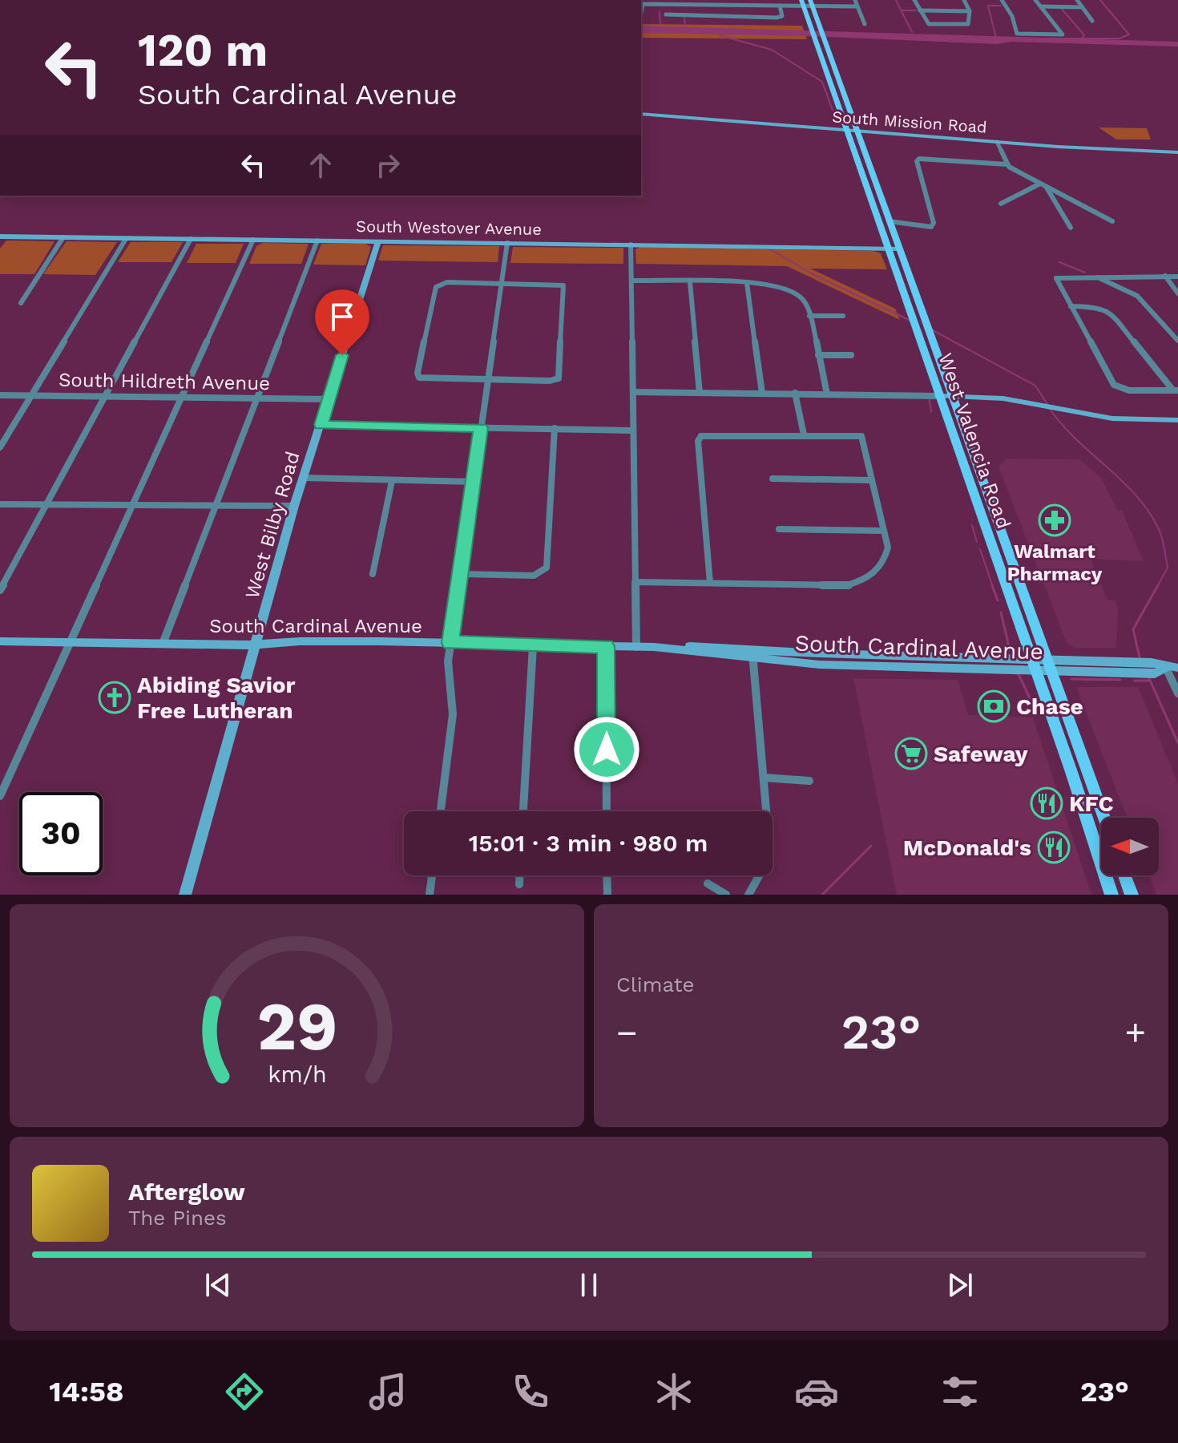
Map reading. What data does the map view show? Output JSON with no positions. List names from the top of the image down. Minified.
{"streets":{"main road":["West Valencia Road"],"street":["South Mission Road","South Westover Avenue","South Hildreth Avenue","West Bilby Road","South Cardinal Avenue"]},"crossings":[["South Mission Road","West Valencia Road"],["South Westover Avenue","West Valencia Road"],["South Westover Avenue","West Bilby Road"],["South Hildreth Avenue","West Bilby Road"],["West Valencia Road","South Cardinal Avenue"],["West Bilby Road","South Cardinal Avenue"]],"places":{"pharmacy":["Walmart Pharmacy"],"church":["Abiding Savior Free Lutheran"],"bank":["Chase"],"supermarket":["Safeway"],"restaurant":["KFC","McDonald's"]},"north":"left","page":{"turn":["120 m","South Cardinal Avenue"],"limit":"30","trip":"15:01 · 3 min · 980 m","tile":"Climate","heat":["−","23°","+"],"song":["Afterglow","The Pines"],"tabs":["14:58","23°"],"gauge":["29","km/h"]}}
